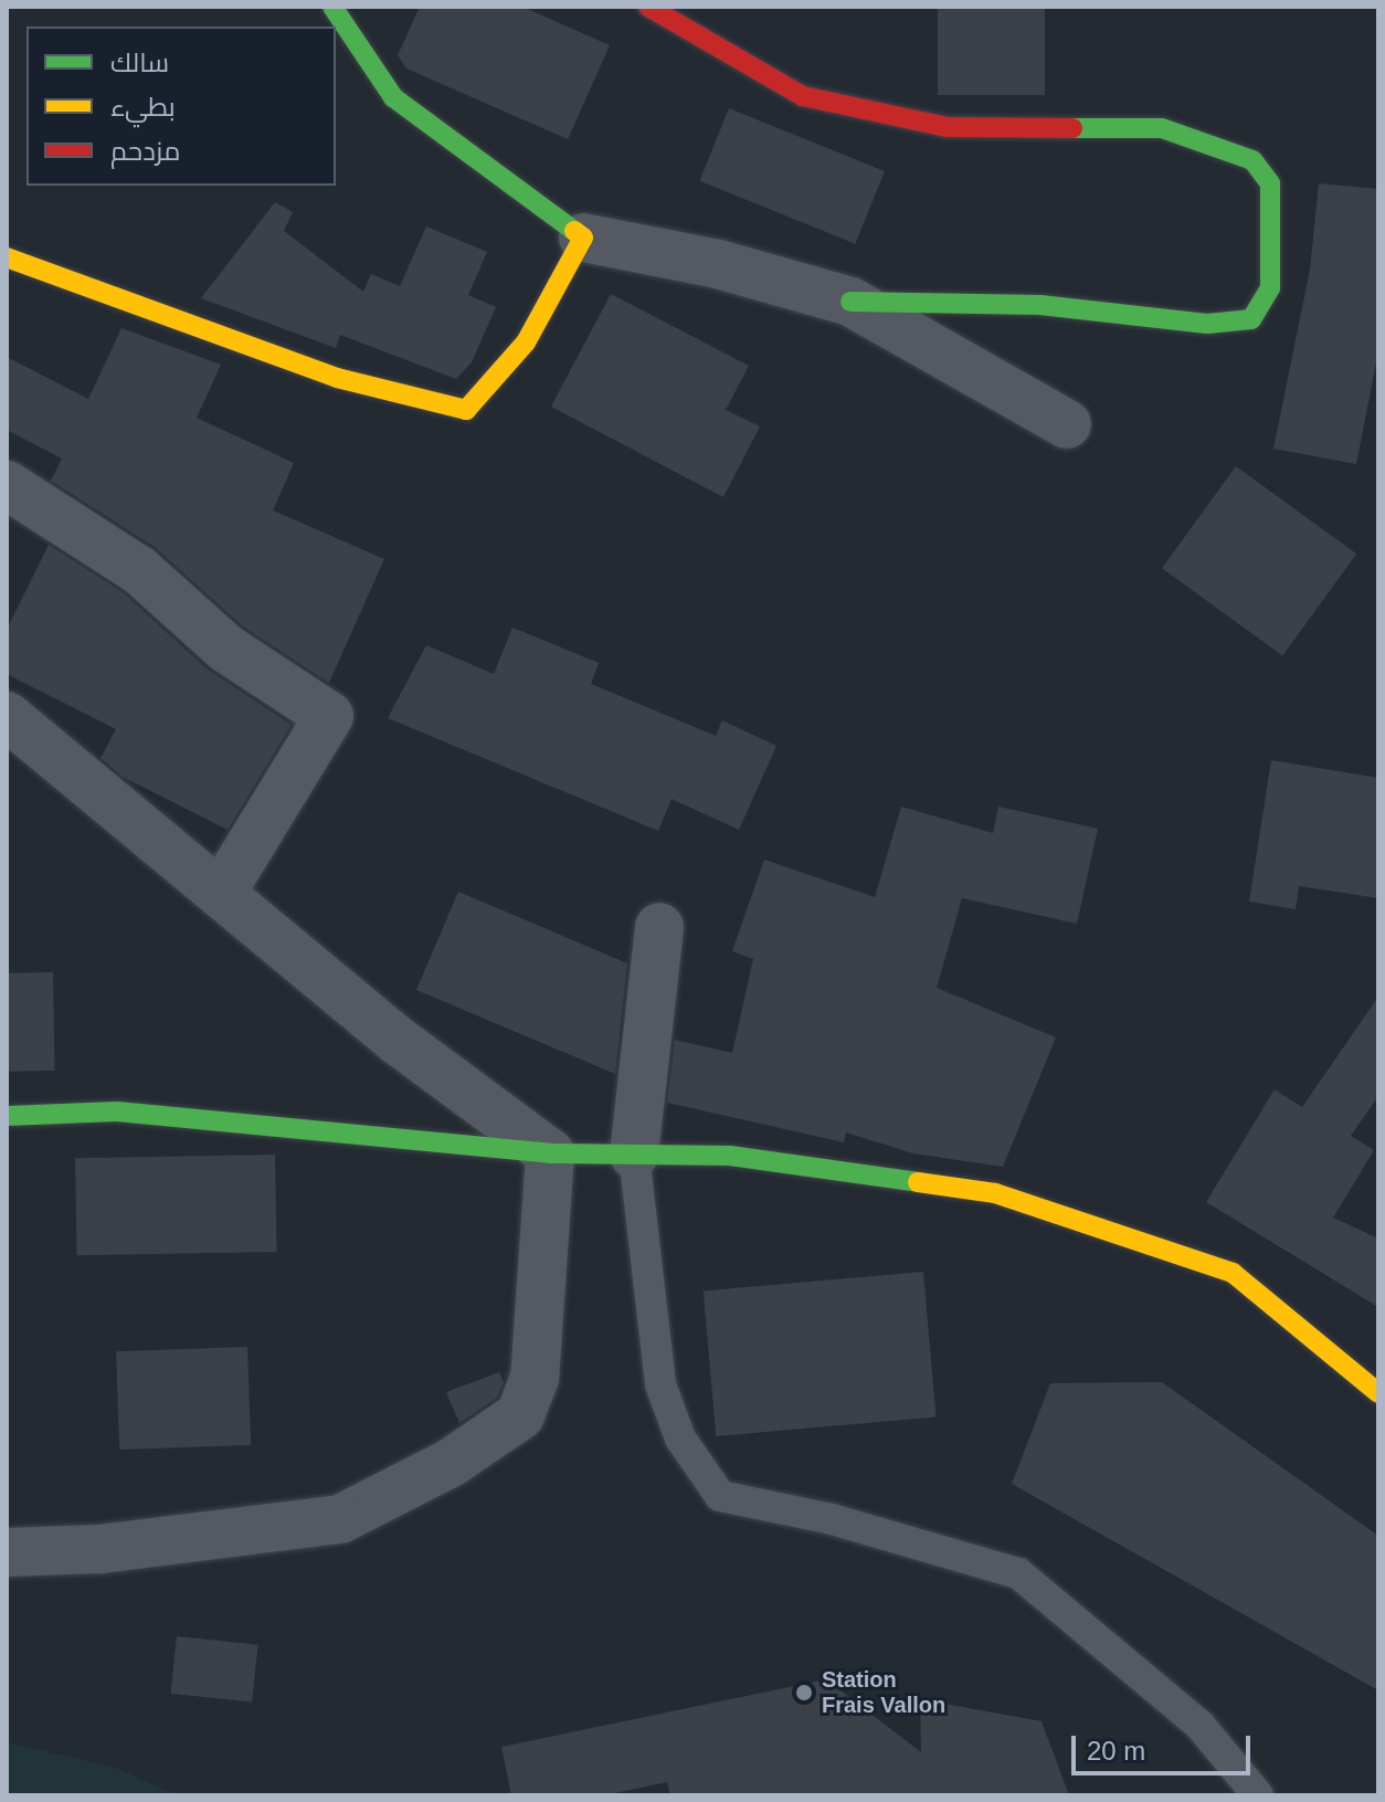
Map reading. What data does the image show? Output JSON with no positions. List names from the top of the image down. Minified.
{"places":["Station Frais Vallon"],"legend":["سالك","بطيء","مزدحم"],"scale_bar":"20 m"}
